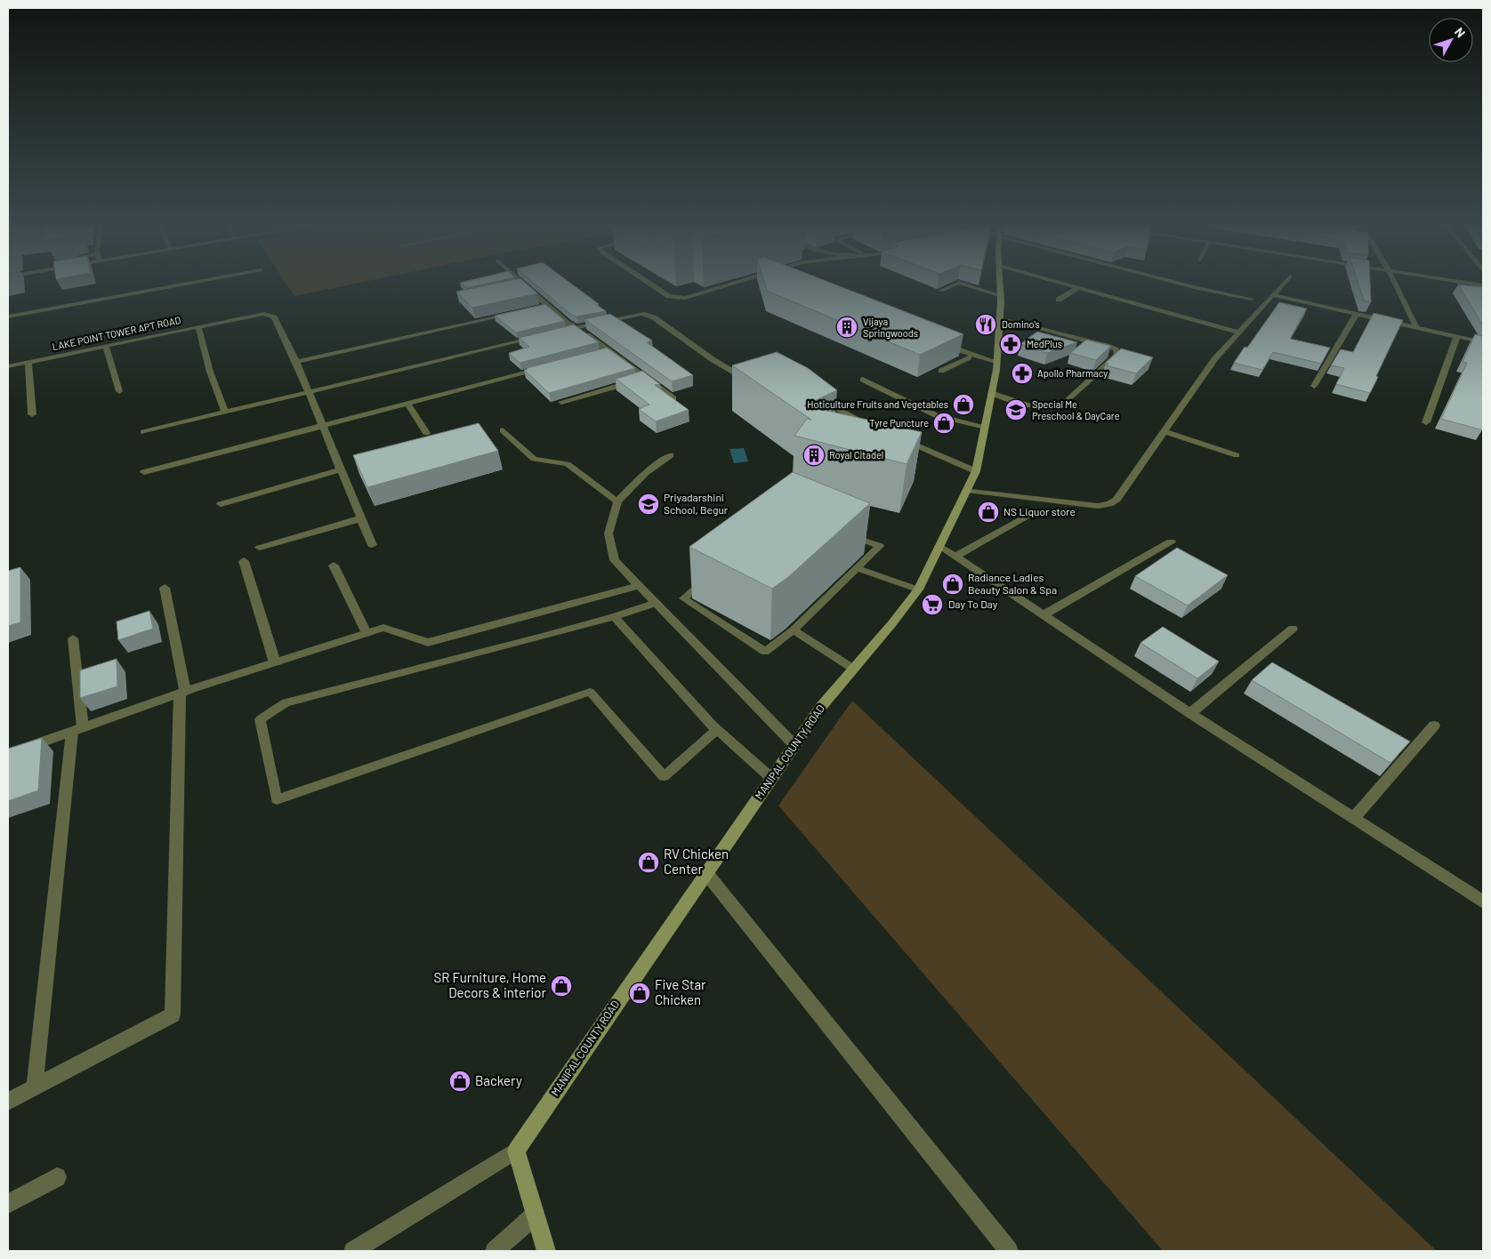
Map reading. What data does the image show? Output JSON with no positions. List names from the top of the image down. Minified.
{"streets":{"main road":["MANIPAL COUNTY ROAD"],"street":["LAKE POINT TOWER APT ROAD"]},"places":{"restaurant":["Domino's"],"building":["Vijaya Springwoods","Royal Citadel"],"pharmacy":["MedPlus","Apollo Pharmacy"],"shop":["Hoticulture Fruits and Vegetables","Tyre Puncture","NS Liquor store","Radiance Ladies Beauty Salon & Spa","RV Chicken Center","SR Furniture, Home Decors & interior","Five Star Chicken","Backery"],"school or university":["Special Me Preschool & DayCare","Priyadarshini School, Begur"],"supermarket":["Day To Day"]},"north":"top right"}
